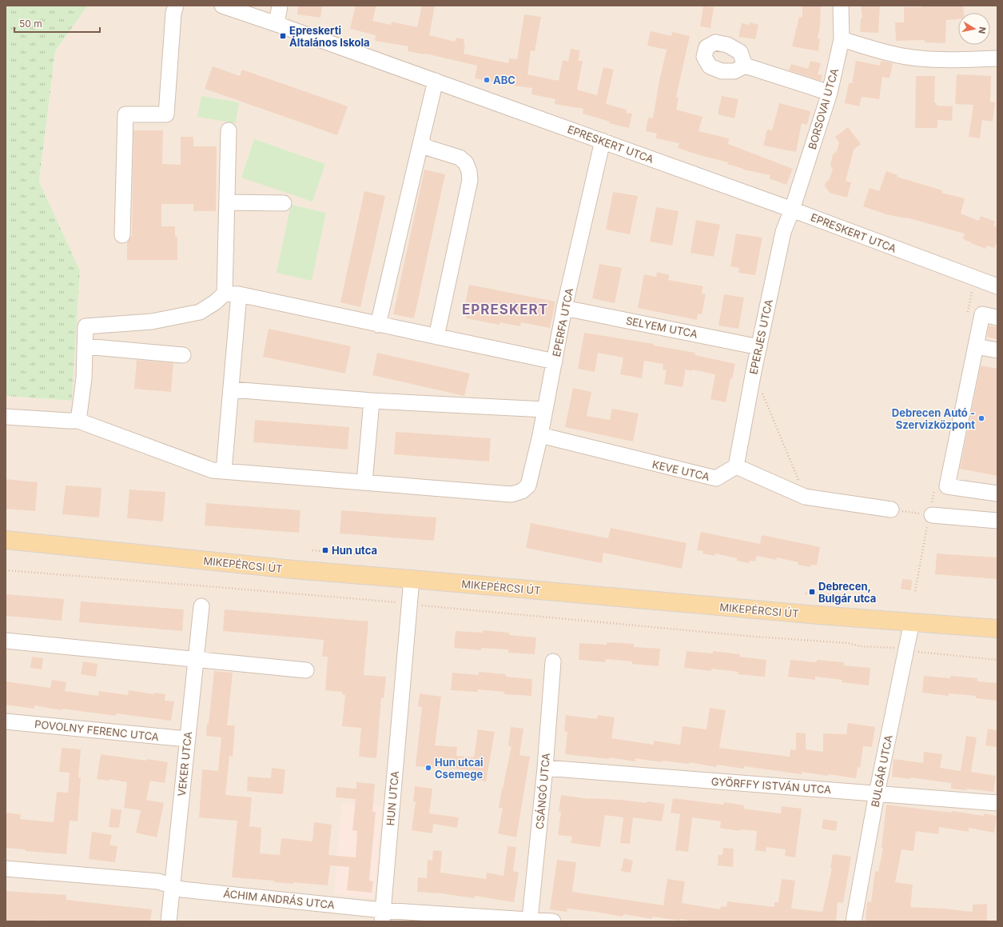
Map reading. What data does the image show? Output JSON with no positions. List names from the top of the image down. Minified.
{"streets":{"main road":["MIKEPÉRCSI ÚT"],"street":["BORSOVAI UTCA","EPRESKERT UTCA","EPERFA UTCA","SELYEM UTCA","EPERJES UTCA","KEVE UTCA","POVOLNY FERENC UTCA","VEKER UTCA","BULGÁR UTCA","GYÖRFFY ISTVÁN UTCA","CSÁNGÓ UTCA","HUN UTCA","ÁCHIM ANDRÁS UTCA"]},"crossings":[["BORSOVAI UTCA","EPRESKERT UTCA"],["BORSOVAI UTCA","EPERJES UTCA"],["EPRESKERT UTCA","EPERFA UTCA"],["EPRESKERT UTCA","EPERJES UTCA"],["EPERFA UTCA","SELYEM UTCA"],["EPERFA UTCA","KEVE UTCA"],["SELYEM UTCA","EPERJES UTCA"],["EPERJES UTCA","KEVE UTCA"],["MIKEPÉRCSI ÚT","BULGÁR UTCA"],["MIKEPÉRCSI ÚT","HUN UTCA"],["POVOLNY FERENC UTCA","VEKER UTCA"],["VEKER UTCA","ÁCHIM ANDRÁS UTCA"],["BULGÁR UTCA","GYÖRFFY ISTVÁN UTCA"],["GYÖRFFY ISTVÁN UTCA","CSÁNGÓ UTCA"],["CSÁNGÓ UTCA","ÁCHIM ANDRÁS UTCA"],["HUN UTCA","ÁCHIM ANDRÁS UTCA"]],"districts":["EPRESKERT"],"places":{"transit":["Epreskerti Általános Iskola","Hun utca","Debrecen, Bulgár utca"],"other":["ABC","Debrecen Autó - Szervizközpont","Hun utcai Csemege"]},"scale_bar":"50 m","north":"right"}
